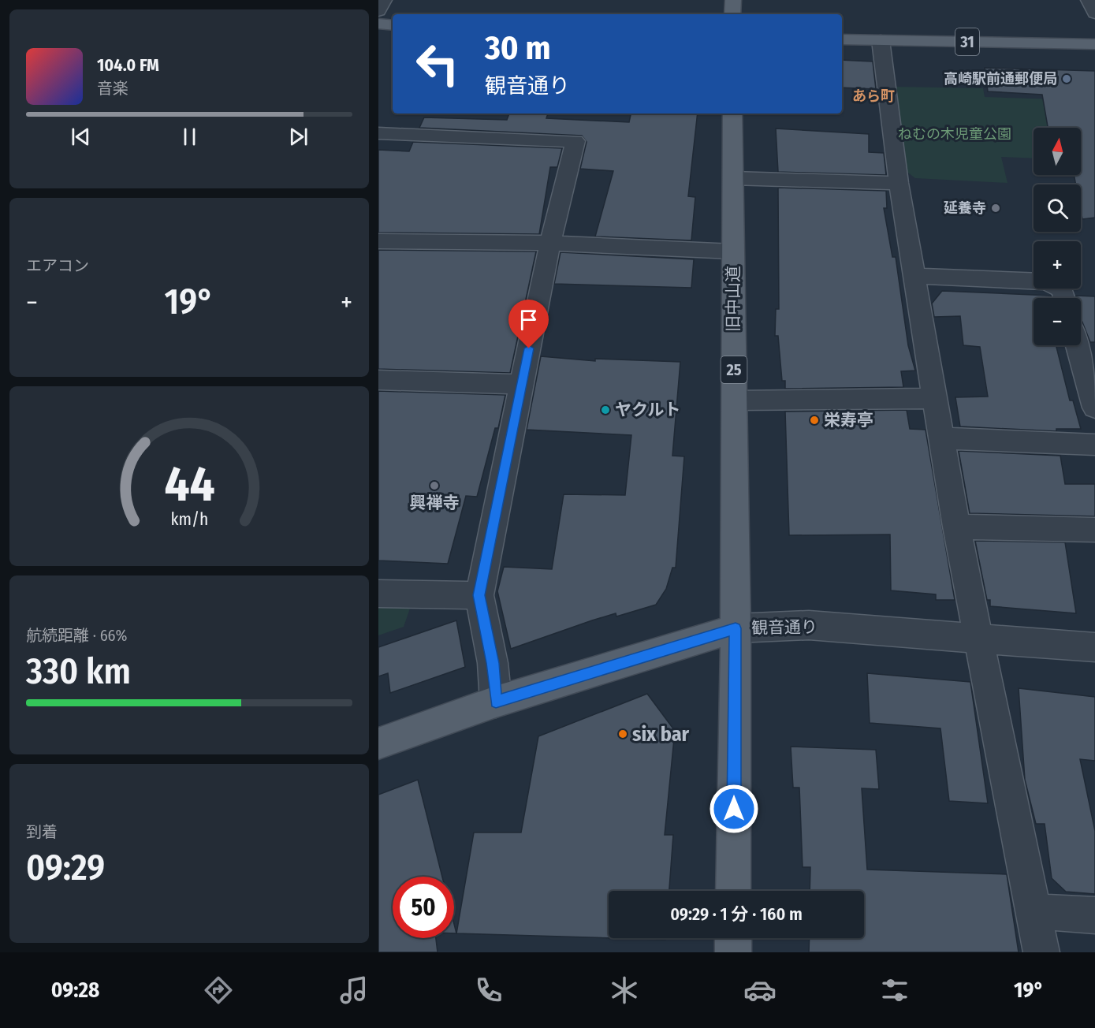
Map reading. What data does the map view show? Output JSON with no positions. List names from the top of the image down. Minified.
{"streets":{"main road":["31","旧中山道","25","観音通り"]},"crossings":[["旧中山道","観音通り"]],"districts":["あら町"],"parks":["ねむの木児童公園"],"places":["高崎駅前通郵便局","延養寺","ヤクルト","栄寿亭","興禅寺","six bar"],"north":"top","page":{"turn":["30 m","観音通り"],"song":["104.0 FM","音楽"],"map_buttons":["+","−"],"tile":["エアコン",["航続距離 · 66%","330 km"],["到着","09:29"]],"heat":["−","19°","+"],"limit":"50","trip":"09:29 · 1 分 · 160 m","tabs":["09:28","19°"],"gauge":["44","km/h"]}}
